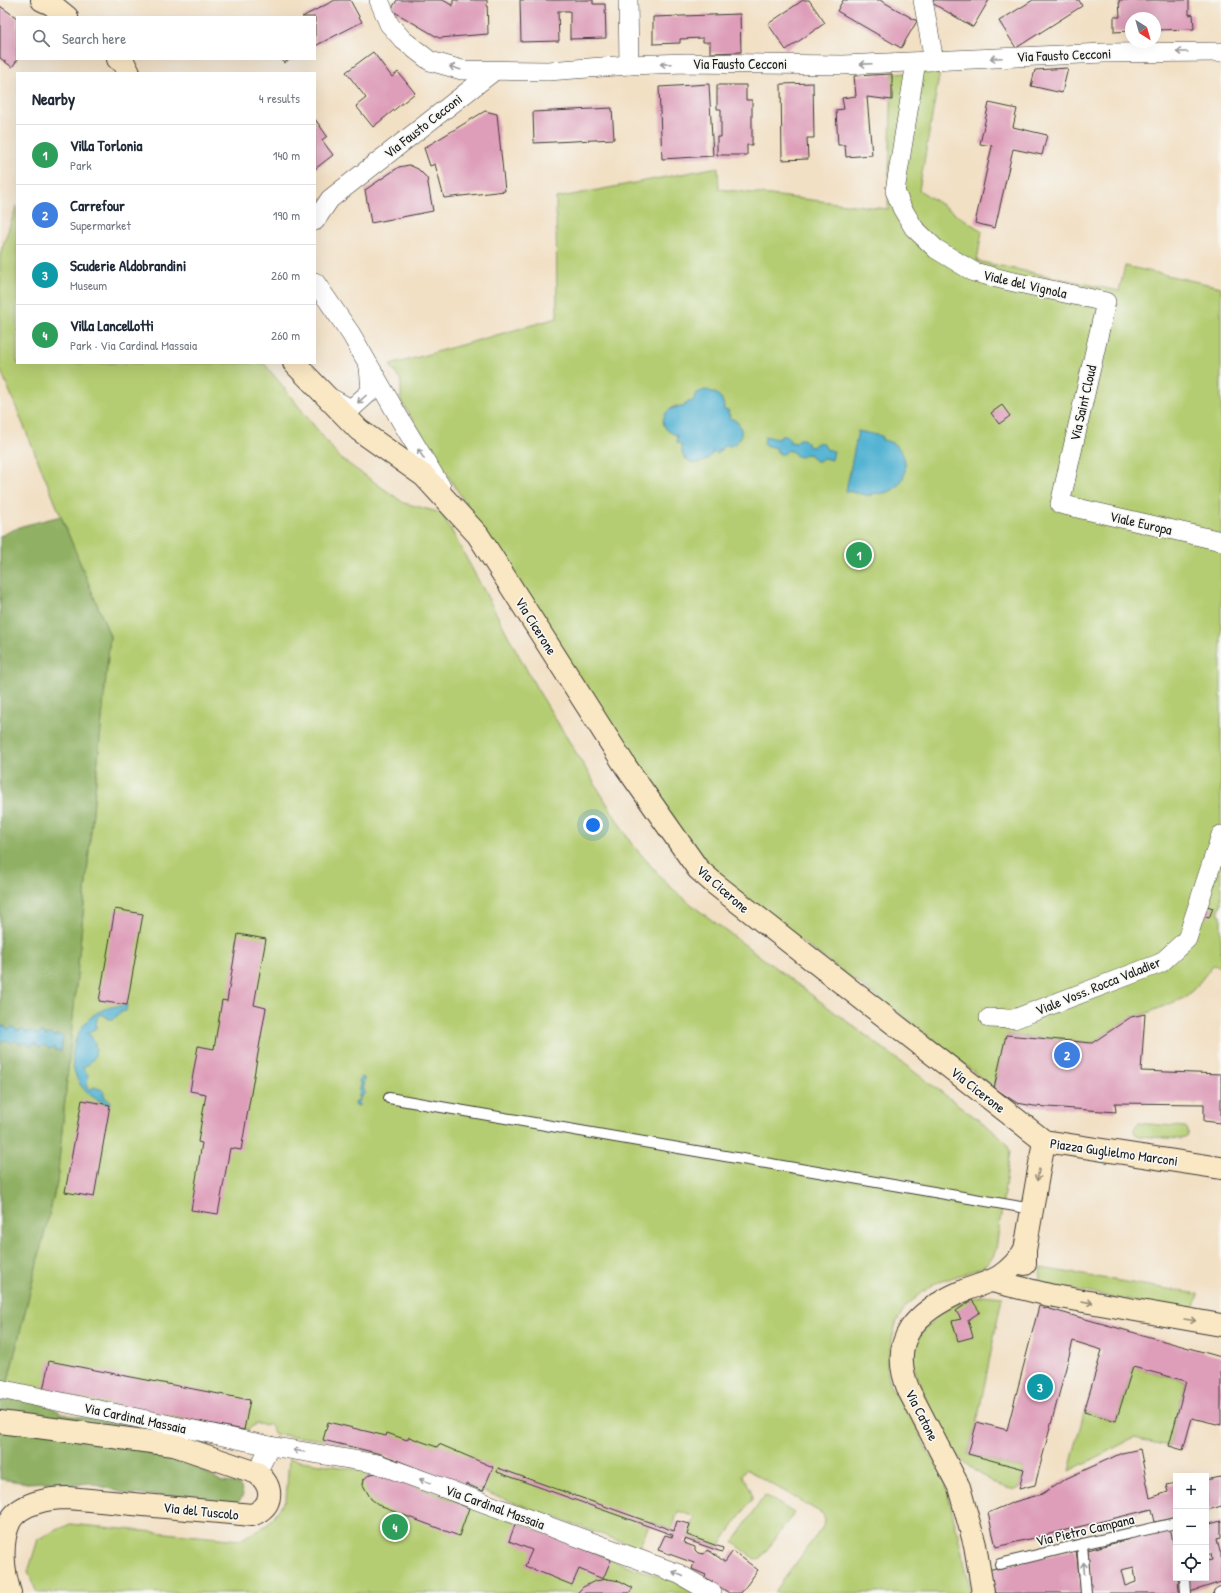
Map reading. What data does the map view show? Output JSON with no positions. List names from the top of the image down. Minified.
{"streets":{"main road":["Via Cicerone","Piazza Guglielmo Marconi","Via Catone","Via del Tuscolo"],"street":["Via Fausto Cecconi","Viale del Vignola","Via Saint Cloud","Viale Europa","Viale Voss. Rocca Valadier","Via Cardinal Massaia"],"lane":["Via Pietro Campana"]},"crossings":[["Via Fausto Cecconi","Viale del Vignola"],["Viale del Vignola","Via Saint Cloud"],["Via Saint Cloud","Viale Europa"],["Via Cicerone","Piazza Guglielmo Marconi"],["Piazza Guglielmo Marconi","Via Catone"]],"one_way":["Via Fausto Cecconi","Via Cardinal Massaia"],"north":"bottom right","page":{"search":"Search here","heading":["Nearby","4 results"],"list":[{"mark":"1","name":"Villa Torlonia","note":"Park","value":"140 m"},{"mark":"2","name":"Carrefour","note":"Supermarket","value":"190 m"},{"mark":"3","name":"Scuderie Aldobrandini","note":"Museum","value":"260 m"},{"mark":"4","name":"Villa Lancellotti","note":"Park · Via Cardinal Massaia","value":"260 m"}],"pins":["1","2","3","4"],"map_buttons":["+","−"]}}
